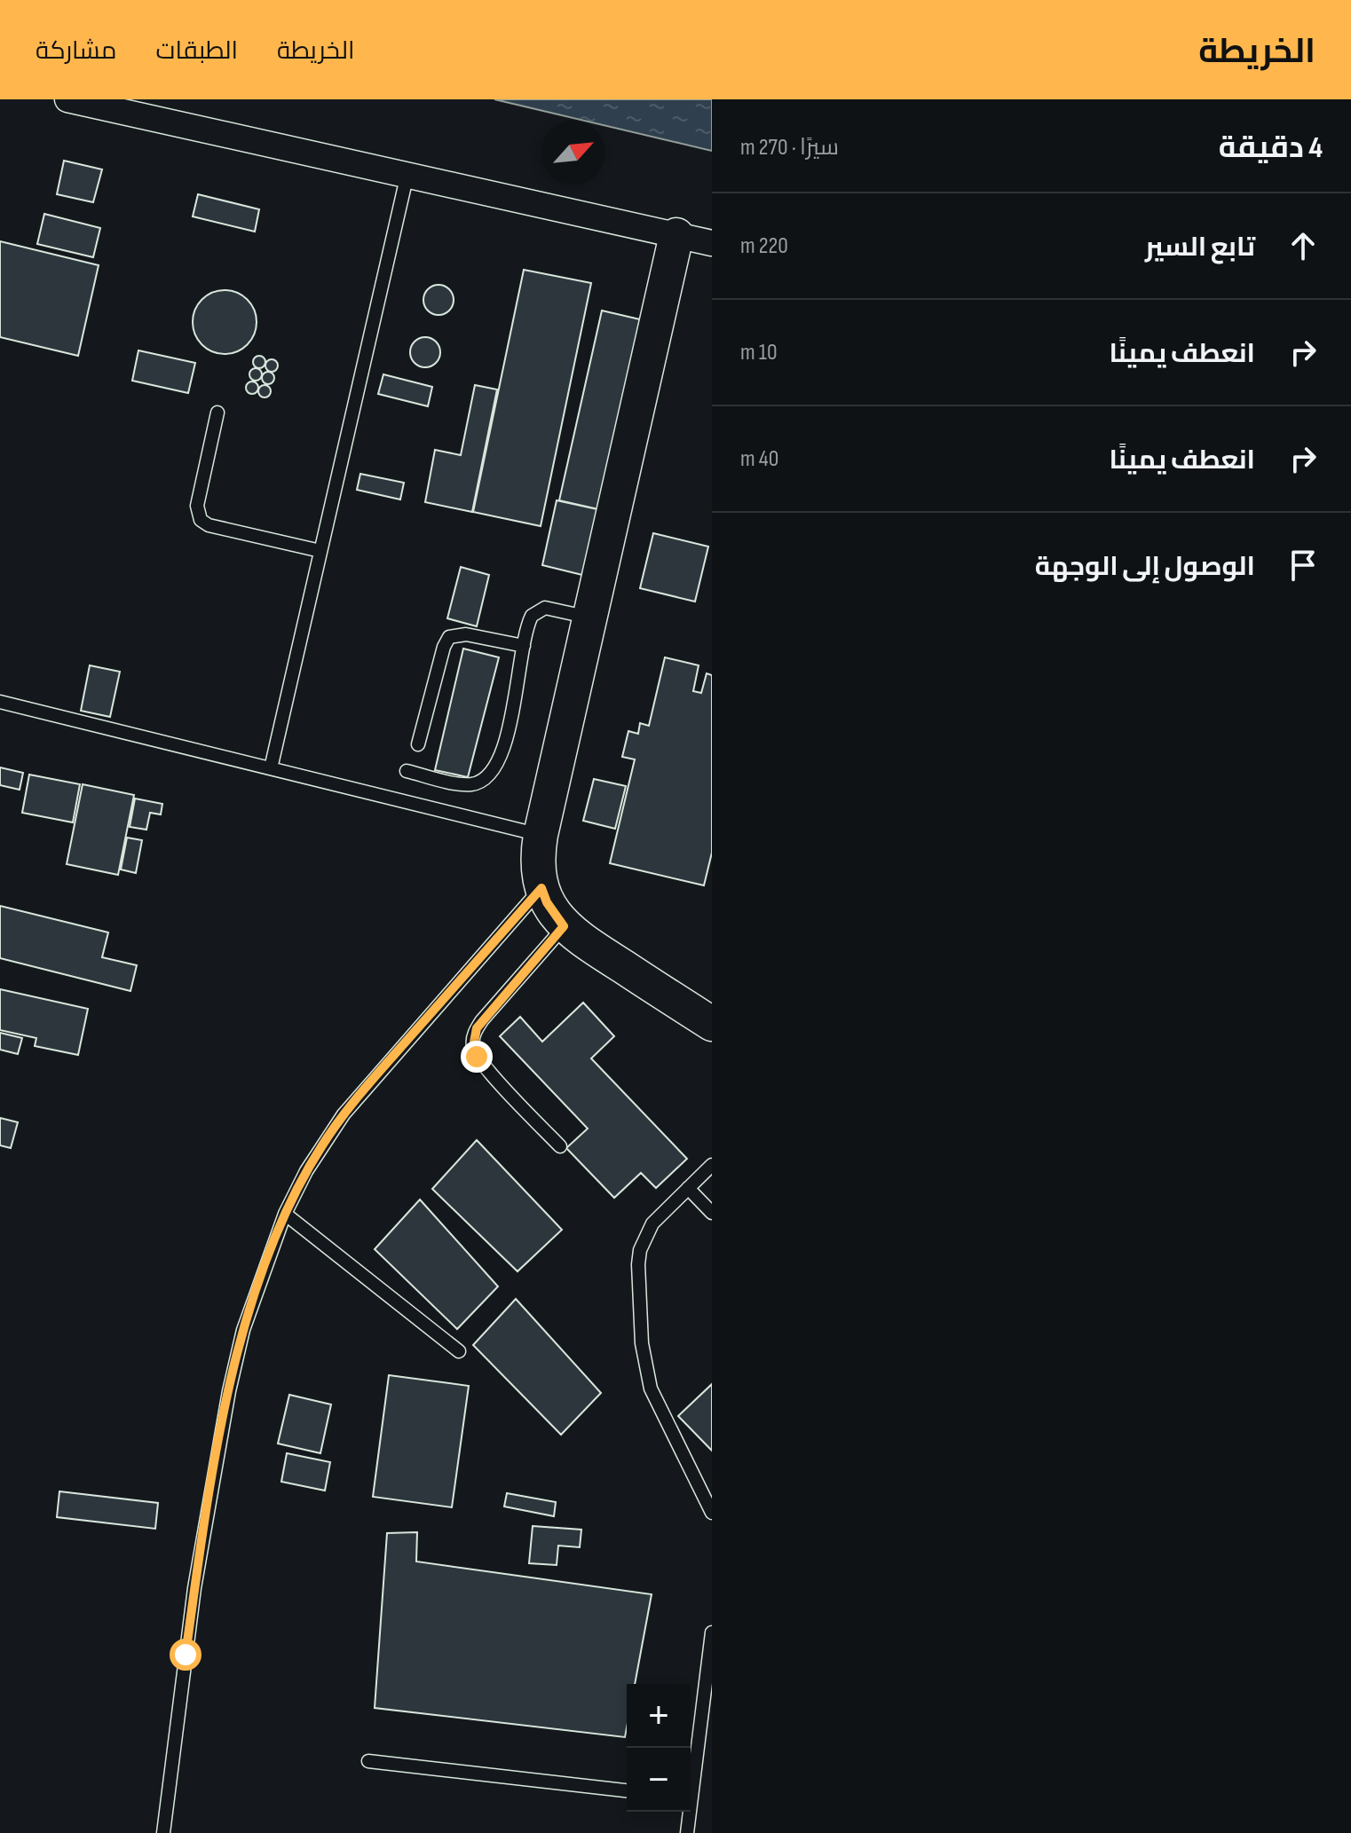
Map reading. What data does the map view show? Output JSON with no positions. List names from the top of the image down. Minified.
{"north":"top right","page":{"header":"الخريطة","nav":["الخريطة","الطبقات","مشاركة"],"heading":["4 دقيقة","سيرًا · 270 m"],"list":[["تابع السير","220 m"],["انعطف يمينًا","10 m"],["انعطف يمينًا","40 m"],"الوصول إلى الوجهة"],"map_buttons":["+","−"]}}
